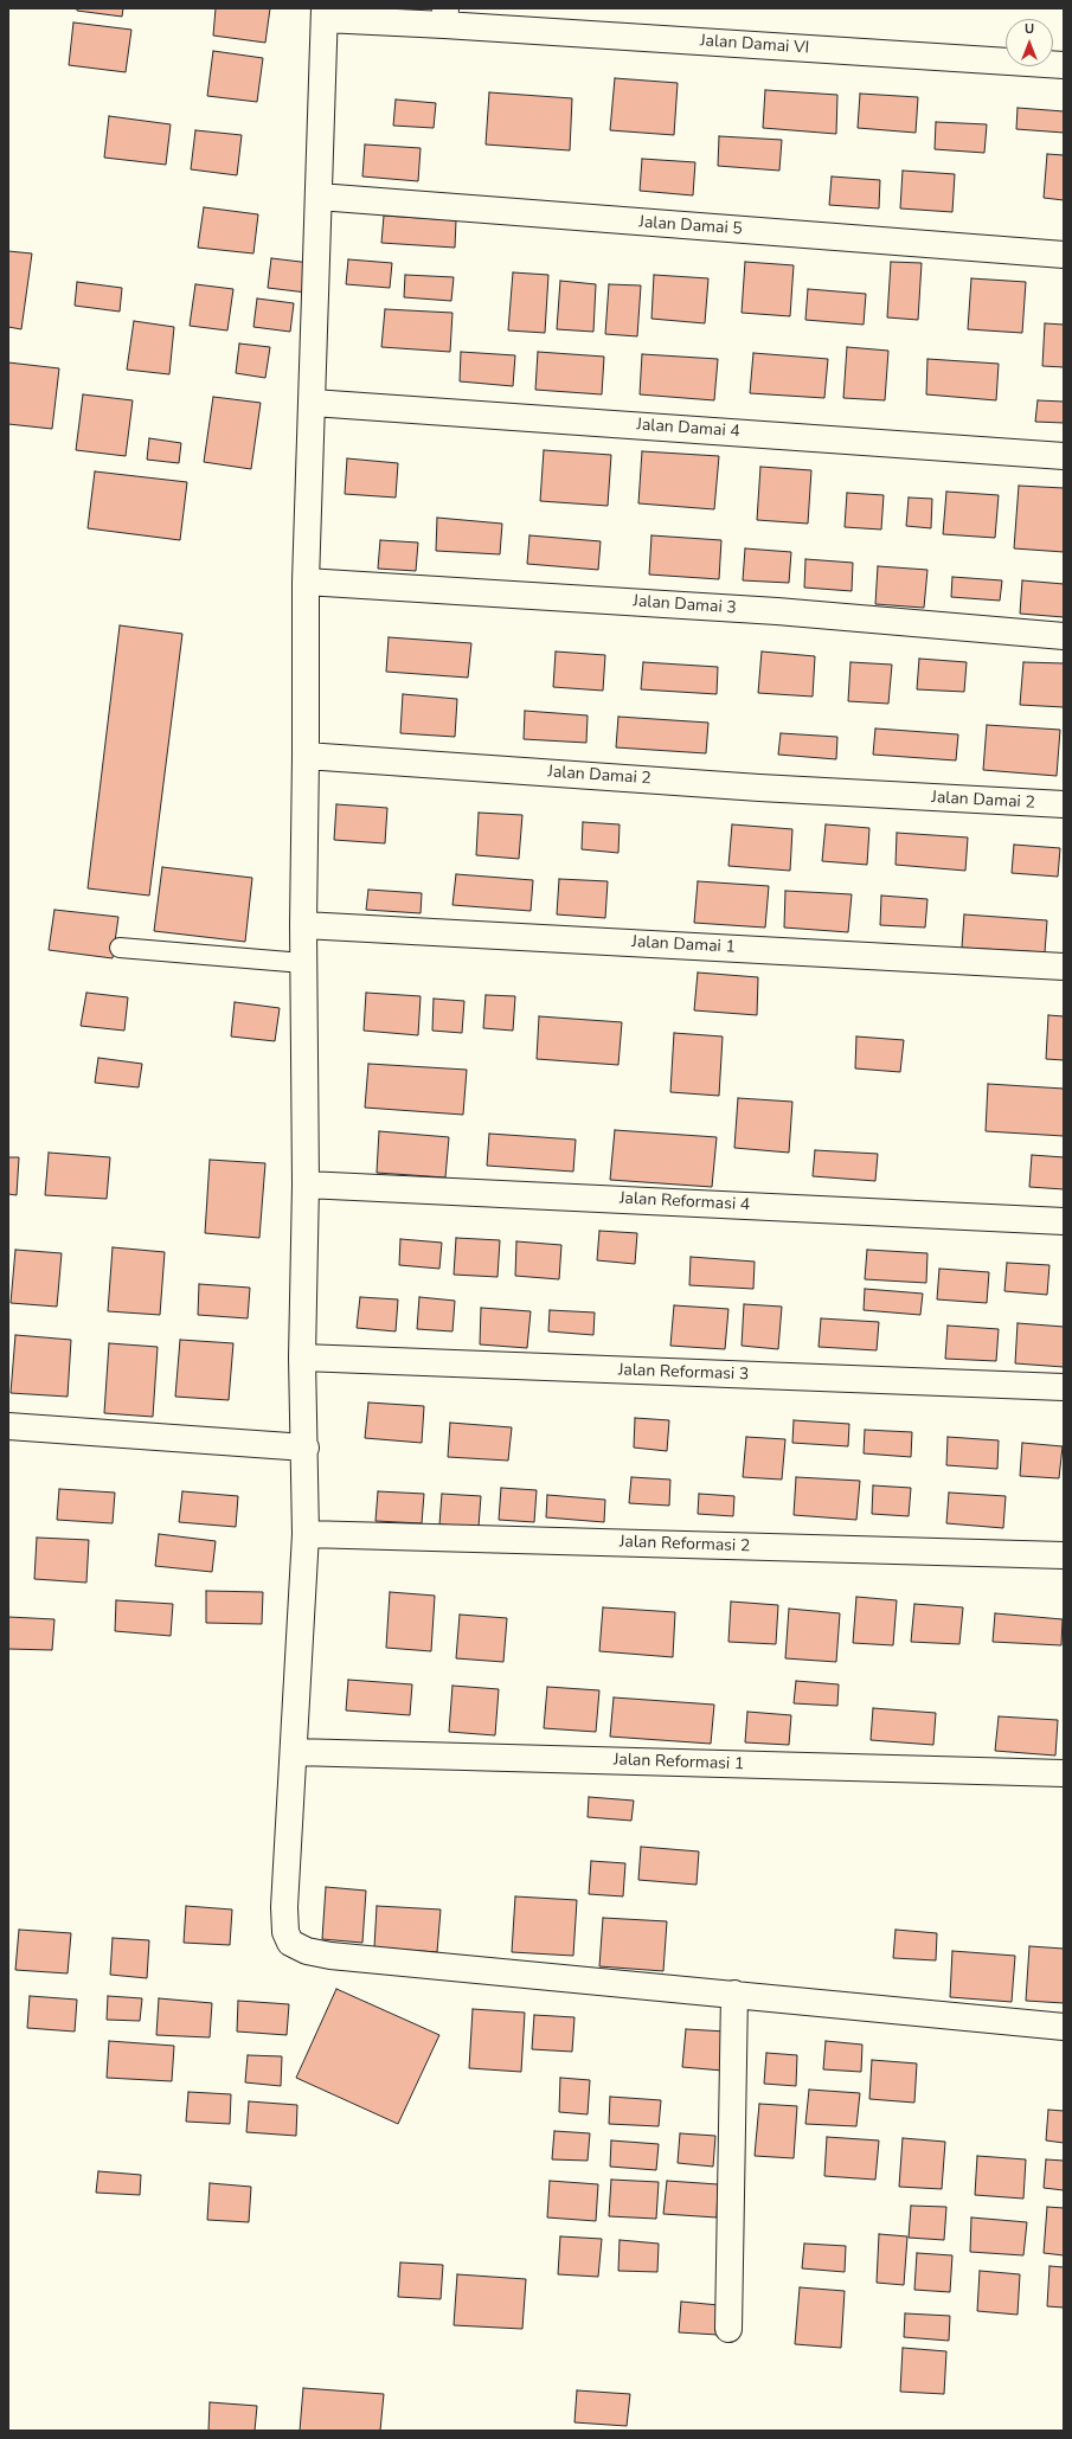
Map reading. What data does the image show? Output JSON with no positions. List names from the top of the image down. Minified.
{"streets":{"street":["Jalan Damai VI","Jalan Damai 5","Jalan Damai 4","Jalan Damai 3","Jalan Damai 2","Jalan Damai 1","Jalan Reformasi 4","Jalan Reformasi 3","Jalan Reformasi 2","Jalan Reformasi 1"]},"north":"top"}
